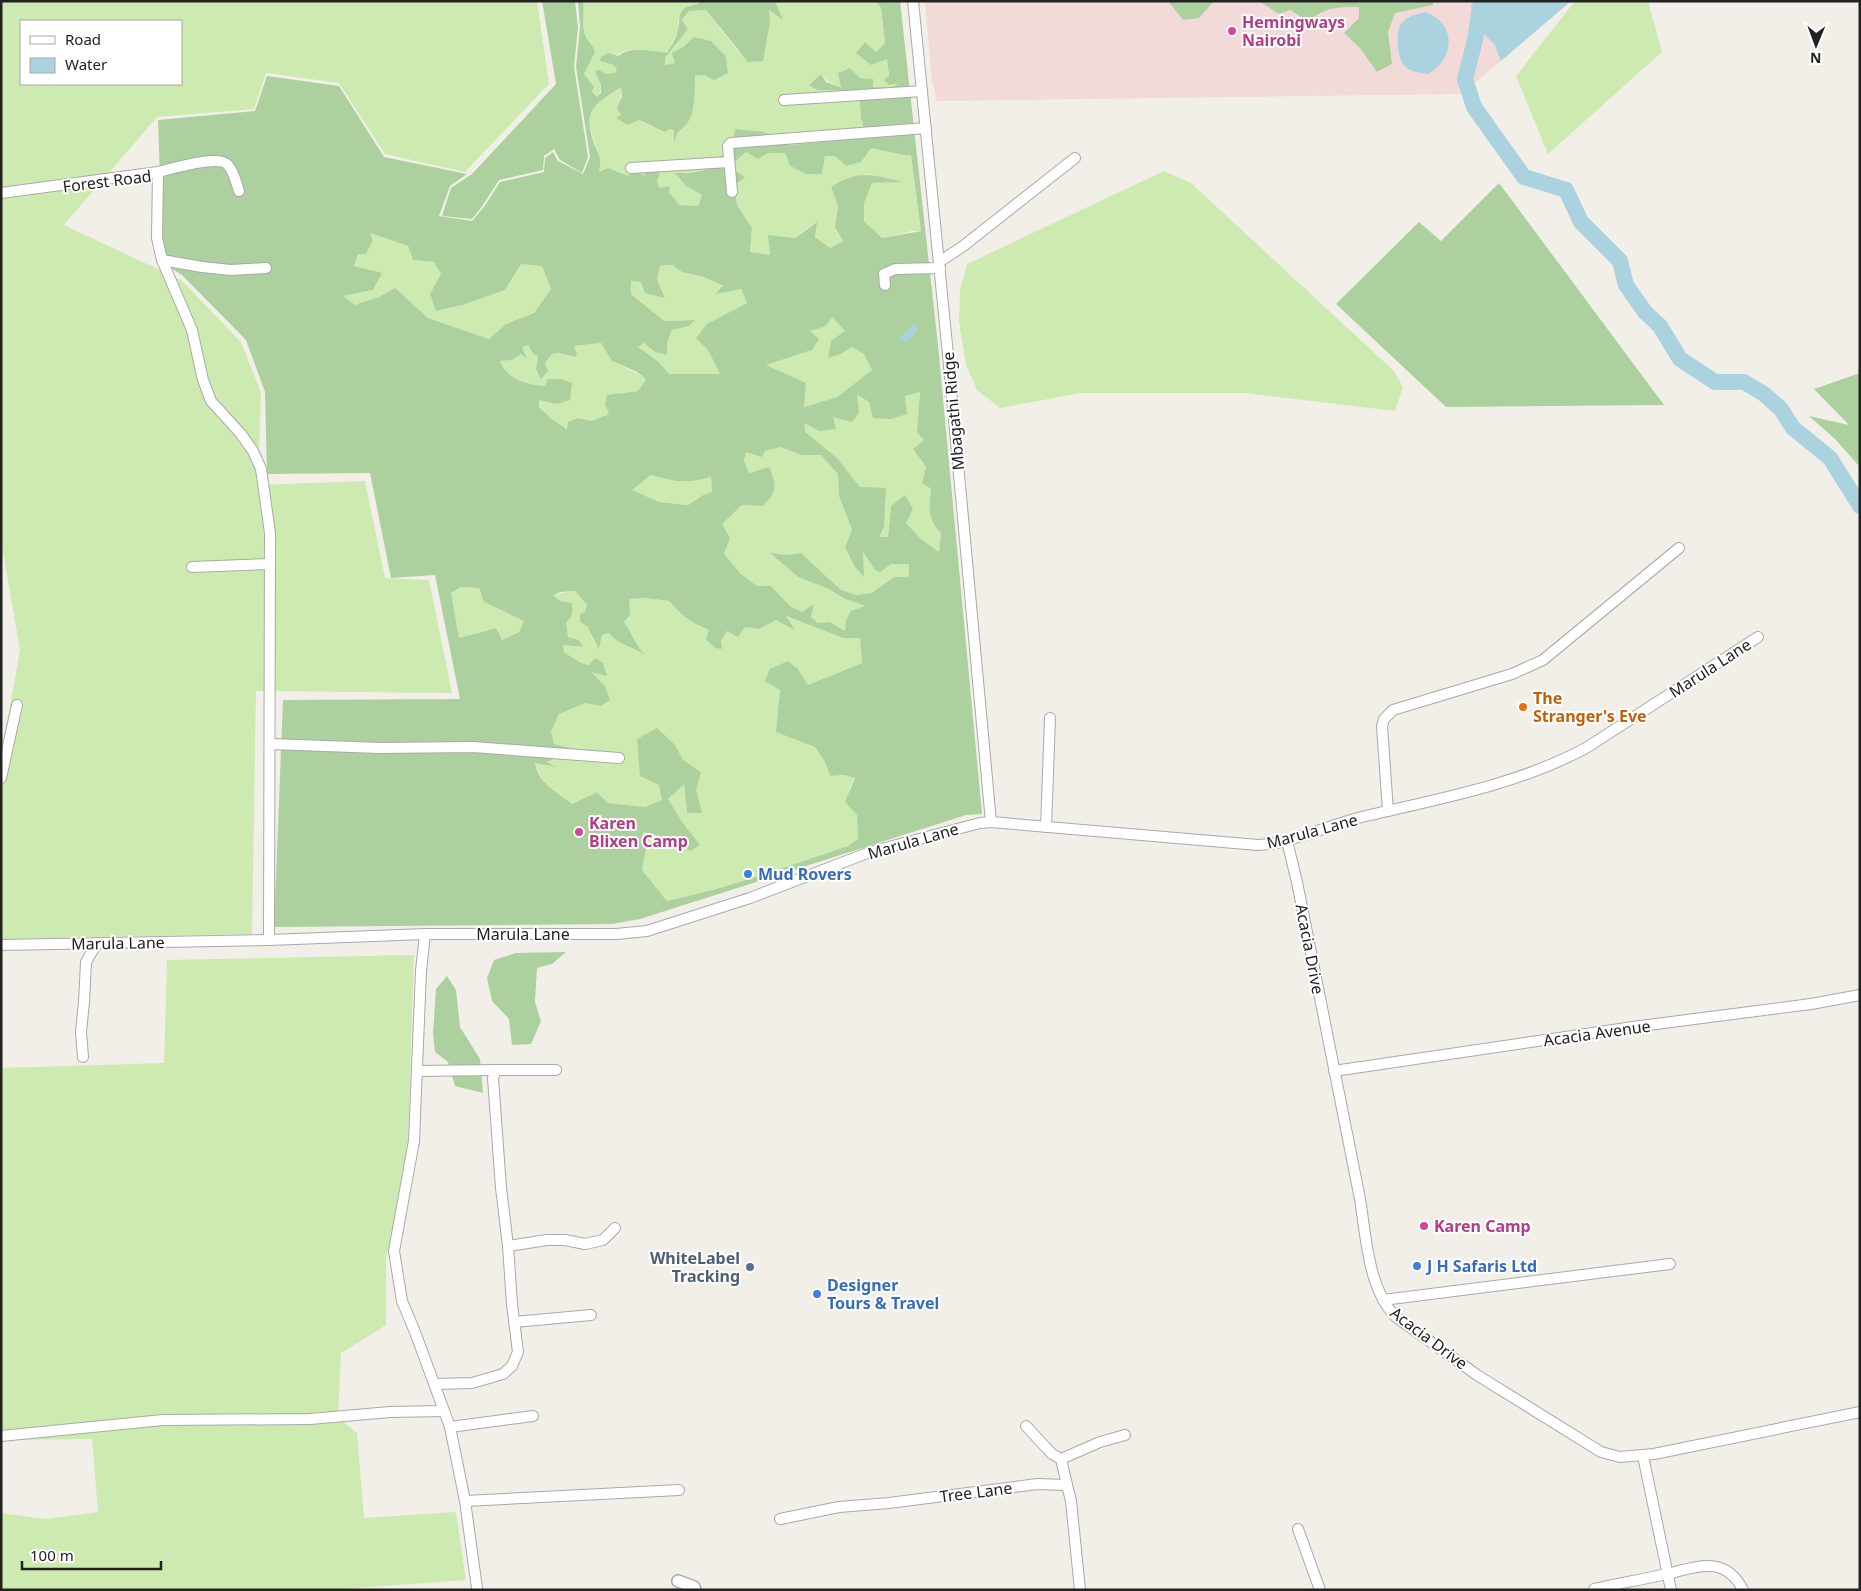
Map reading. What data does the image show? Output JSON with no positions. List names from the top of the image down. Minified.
{"streets":{"street":["Forest Road","Mbagathi Ridge","Marula Lane","Acacia Drive","Acacia Avenue","Tree Lane"]},"crossings":[["Forest Road","Marula Lane"],["Mbagathi Ridge","Marula Lane"],["Marula Lane","Acacia Drive"],["Acacia Drive","Acacia Avenue"]],"places":["Hemingways Nairobi","The Stranger's Eve","Karen Blixen Camp","Mud Rovers","Karen Camp","J H Safaris Ltd","WhiteLabel Tracking","Designer Tours & Travel"],"legend":["Road","Water"],"scale_bar":"100 m","north":"bottom"}
